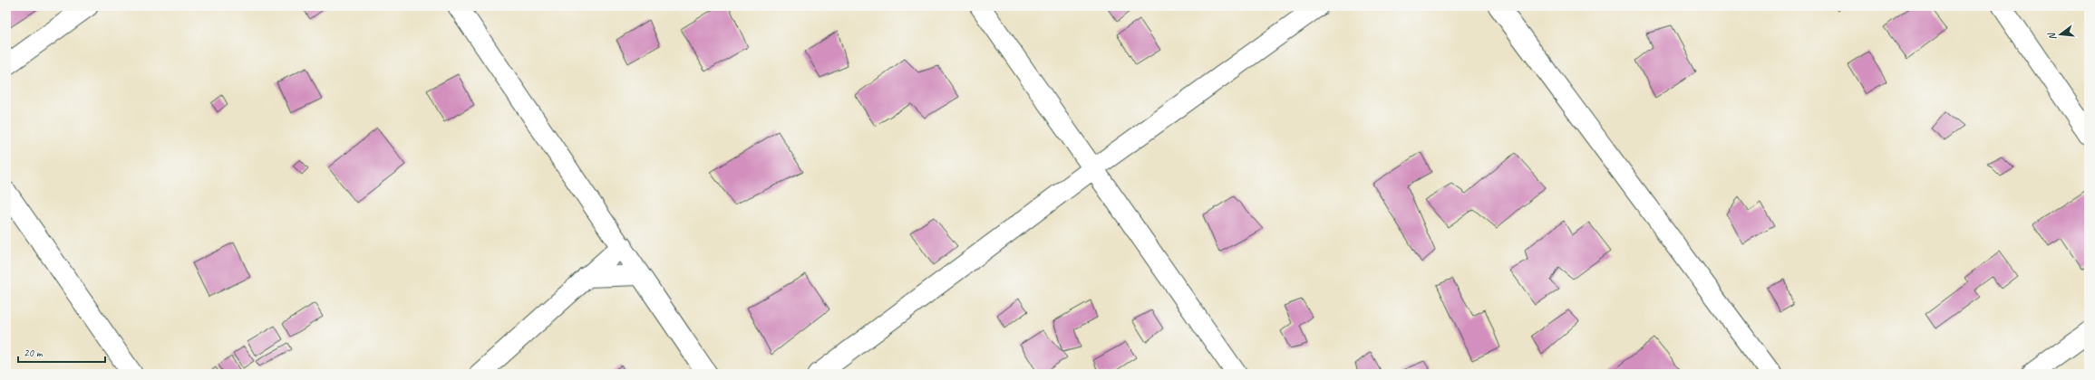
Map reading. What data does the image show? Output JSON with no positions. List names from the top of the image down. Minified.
{"scale_bar":"20 m","north":"left"}
